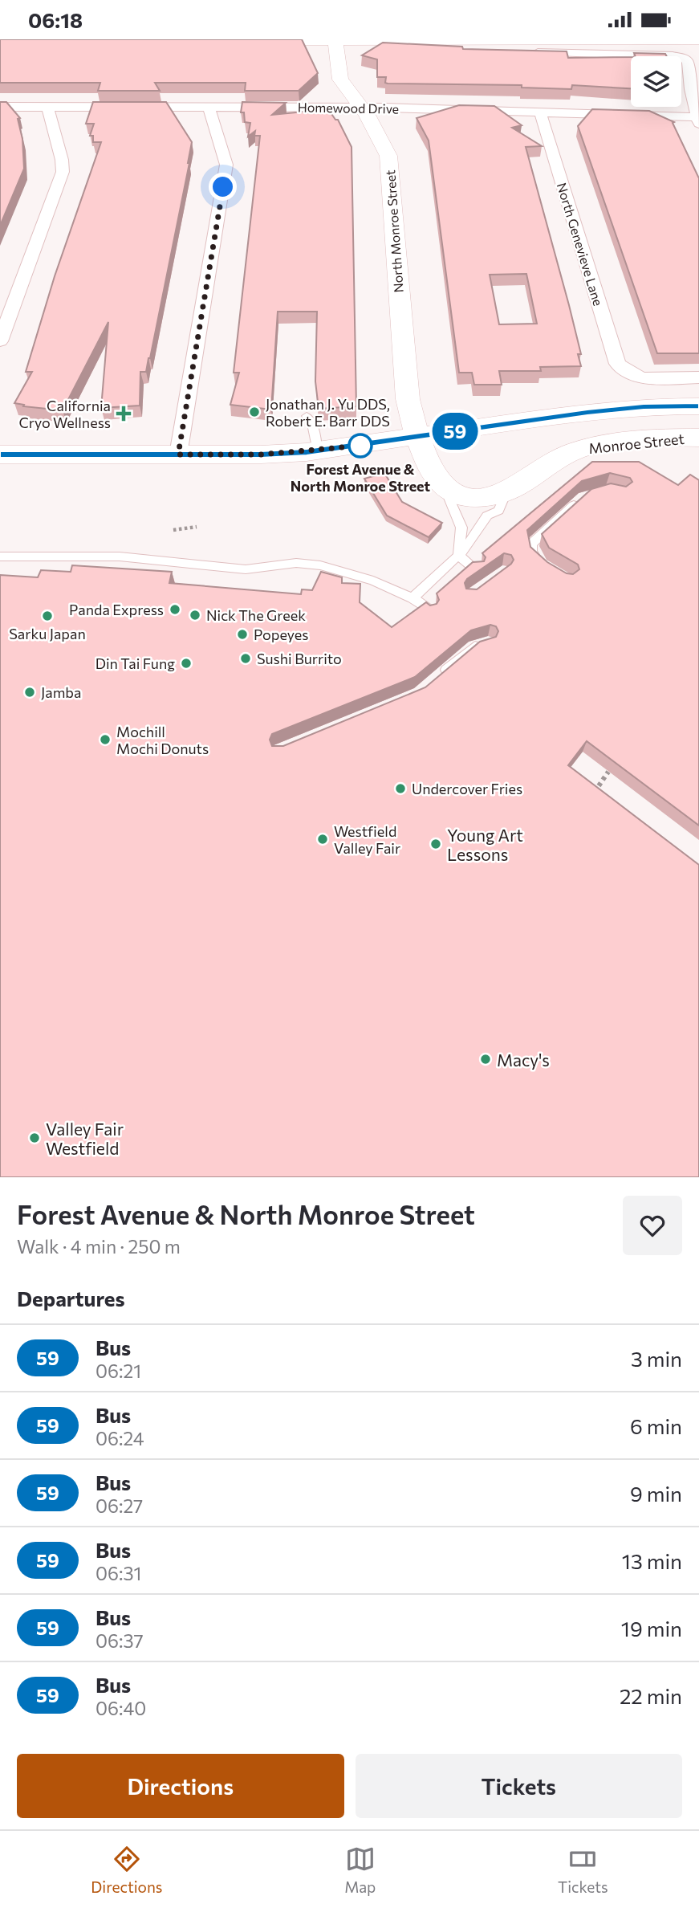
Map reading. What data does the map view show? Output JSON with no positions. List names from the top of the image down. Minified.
{"streets":{"main road":["North Monroe Street","Monroe Street"],"street":["Homewood Drive","North Genevieve Lane"]},"crossings":[["Homewood Drive","North Monroe Street"],["Homewood Drive","North Genevieve Lane"]],"places":{"other":["Jonathan J. Yu DDS, Robert E. Barr DDS","Forest Avenue & North Monroe Street","Panda Express","Nick The Greek","Sarku Japan","Popeyes","Sushi Burrito","Din Tai Fung","Jamba","Mochill Mochi Donuts","Undercover Fries","Westfield Valley Fair","Young Art Lessons","Macy's","Valley Fair Westfield"],"health":["California Cryo Wellness"]},"lines":["bus line 59"],"page":{"status":"06:18","on_map":"59","heading":[["Forest Avenue & North Monroe Street","Walk · 4 min · 250 m"],"Departures"],"list":[{"mark":"59","name":"Bus","note":"06:21","value":"3 min"},{"mark":"59","name":"Bus","note":"06:24","value":"6 min"},{"mark":"59","name":"Bus","note":"06:27","value":"9 min"},{"mark":"59","name":"Bus","note":"06:31","value":"13 min"},{"mark":"59","name":"Bus","note":"06:37","value":"19 min"},{"mark":"59","name":"Bus","note":"06:40","value":"22 min"}],"buttons":["Directions","Tickets"],"tabs":["Directions","Map","Tickets"]}}
